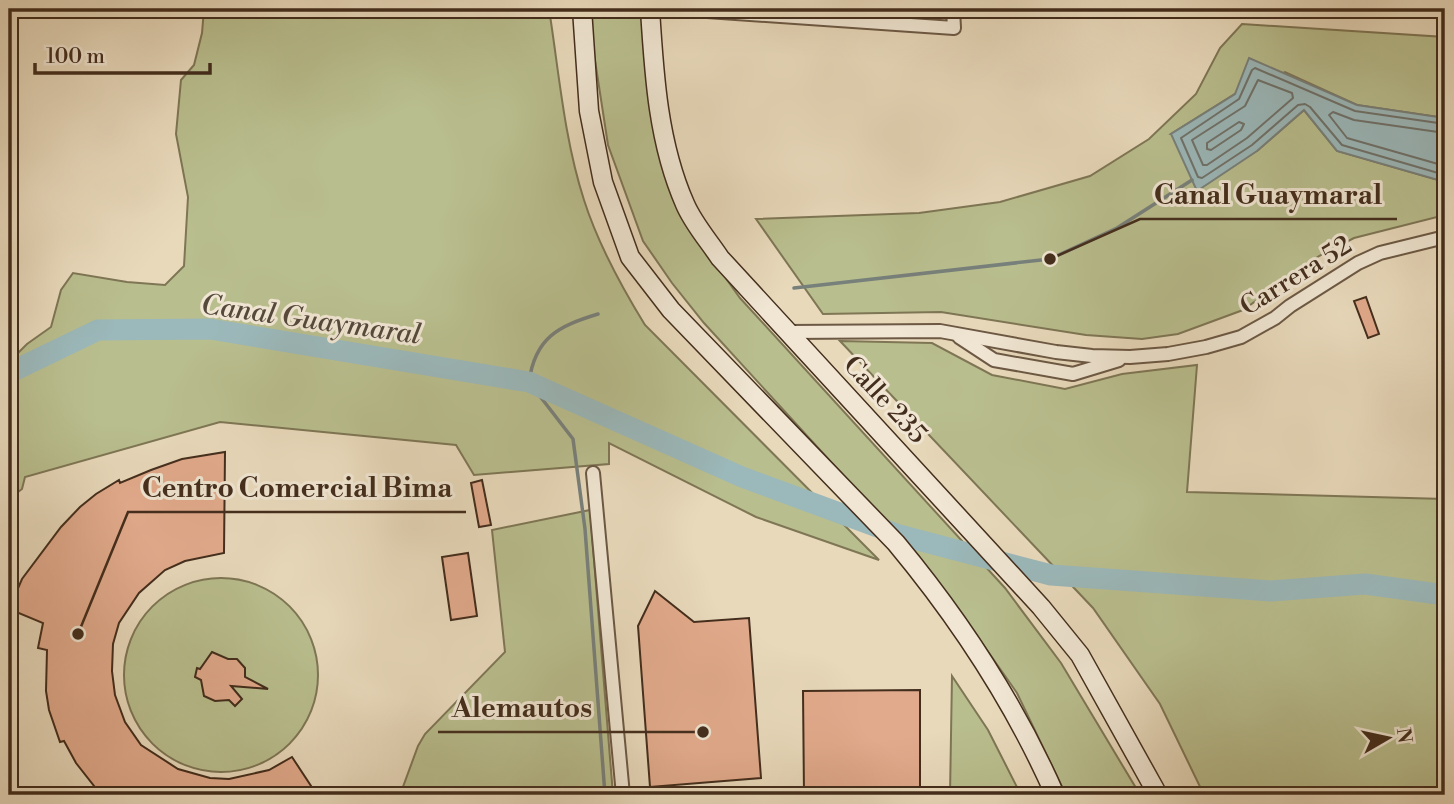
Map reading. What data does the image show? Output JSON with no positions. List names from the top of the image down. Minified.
{"streets":{"main road":["Calle 235"],"street":["Carrera 52"]},"crossings":[["Carrera 52","Calle 235"]],"water":["Canal Guaymaral"],"places":["Canal Guaymaral","Centro Comercial Bima","Alemautos"],"scale_bar":"100 m","north":"right"}
